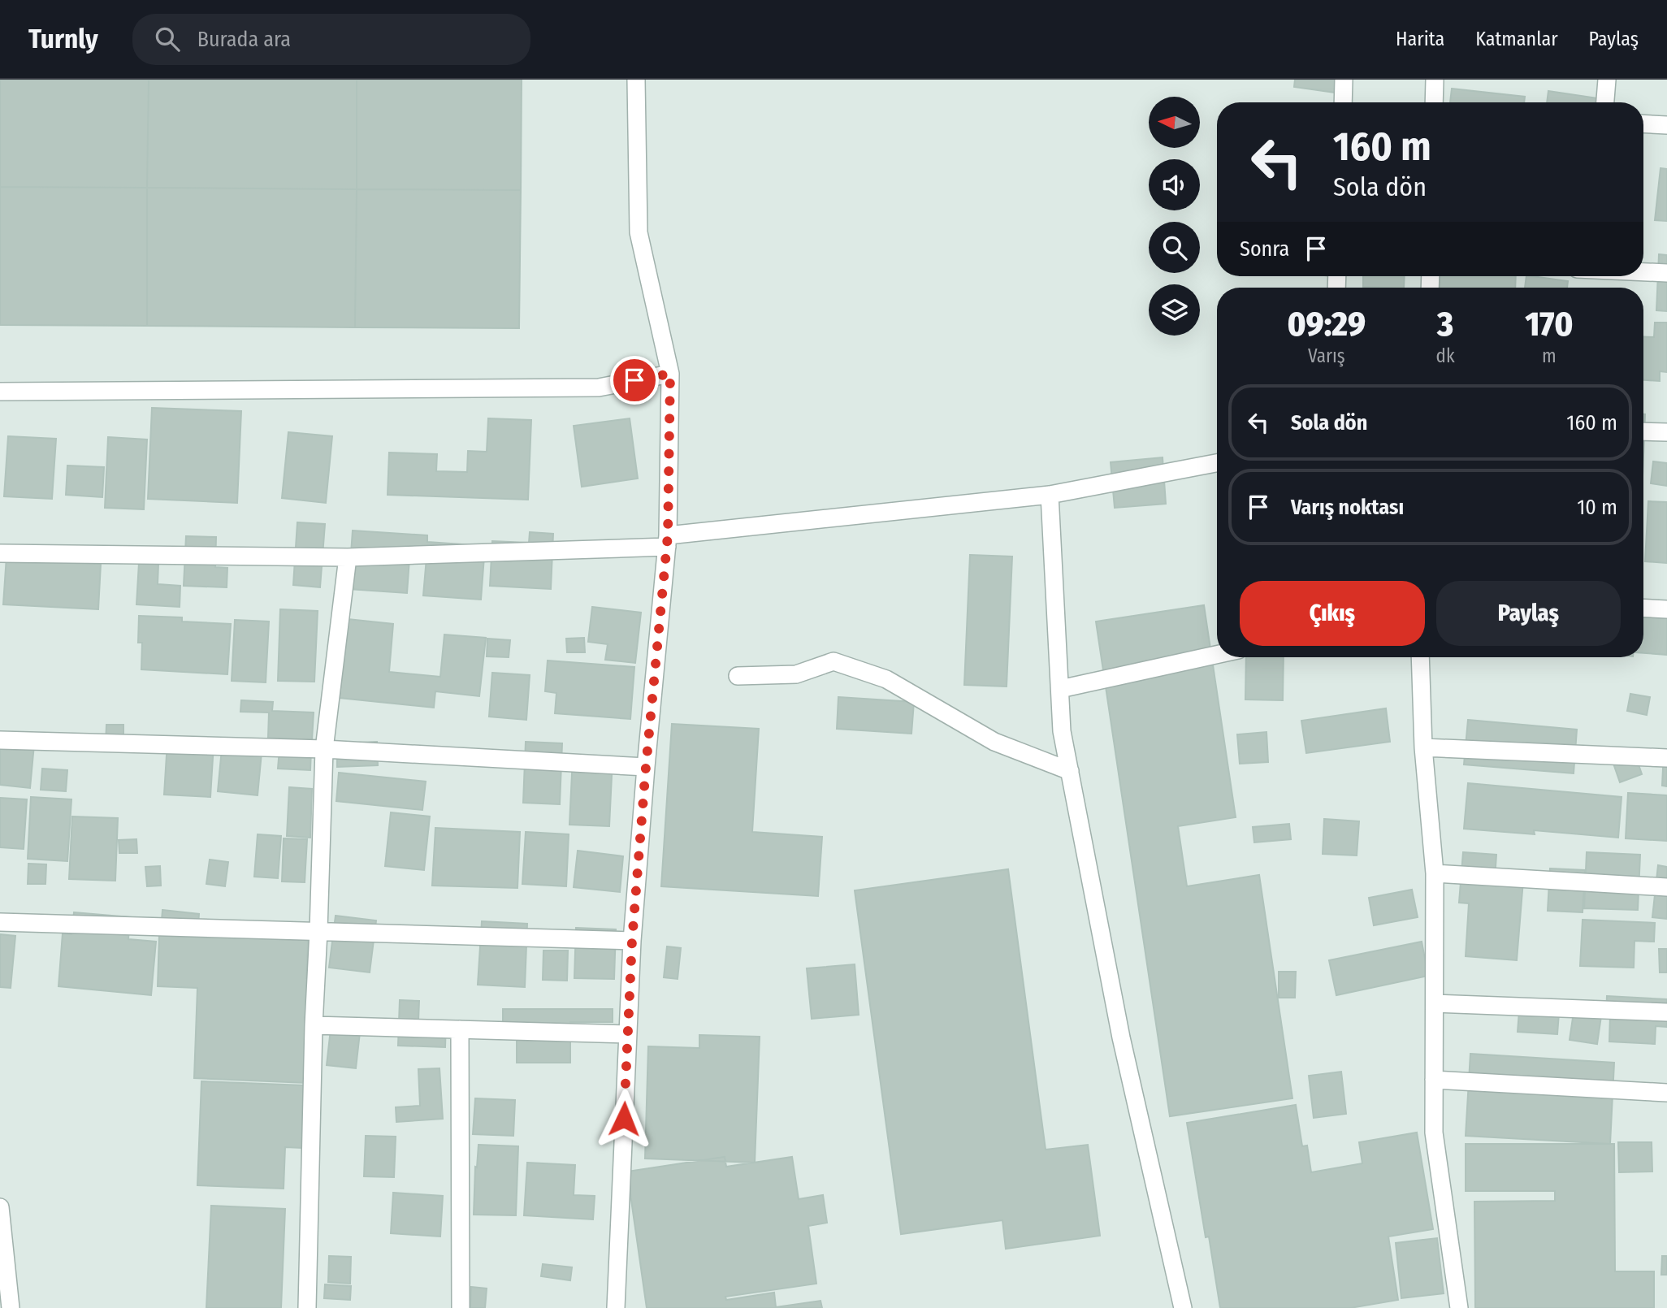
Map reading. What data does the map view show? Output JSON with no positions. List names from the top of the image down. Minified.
{"north":"left","page":{"header":"Turnly","search":"Burada ara","nav":["Harita","Katmanlar","Paylaş"],"turn":["160 m","Sola dön"],"then":"Sonra","eta":["09:29","Varış","3","dk","170","m"],"list":[{"name":"Sola dön","value":"160 m"},{"name":"Varış noktası","value":"10 m"}],"buttons":["Çıkış","Paylaş"]}}
